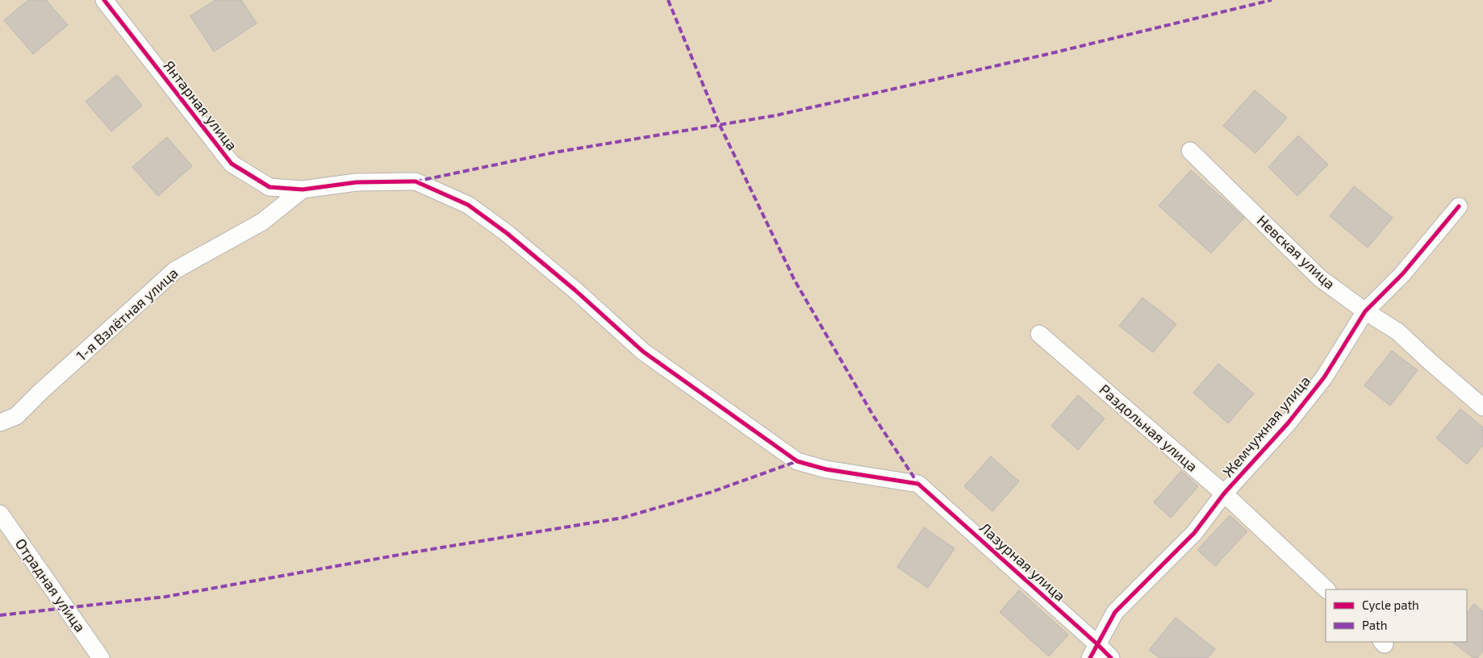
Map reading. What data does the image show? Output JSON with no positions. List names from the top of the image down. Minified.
{"streets":{"street":["Янтарная улица","Невская улица","1-я Взлётная улица","Жемчужная улица","Раздольная улица","Лазурная улица","Отрадная улица"]},"crossings":[["Янтарная улица","1-я Взлётная улица"],["Янтарная улица","Лазурная улица"],["Невская улица","Жемчужная улица"],["Жемчужная улица","Раздольная улица"],["Жемчужная улица","Лазурная улица"]],"legend":["Cycle path","Path"]}
